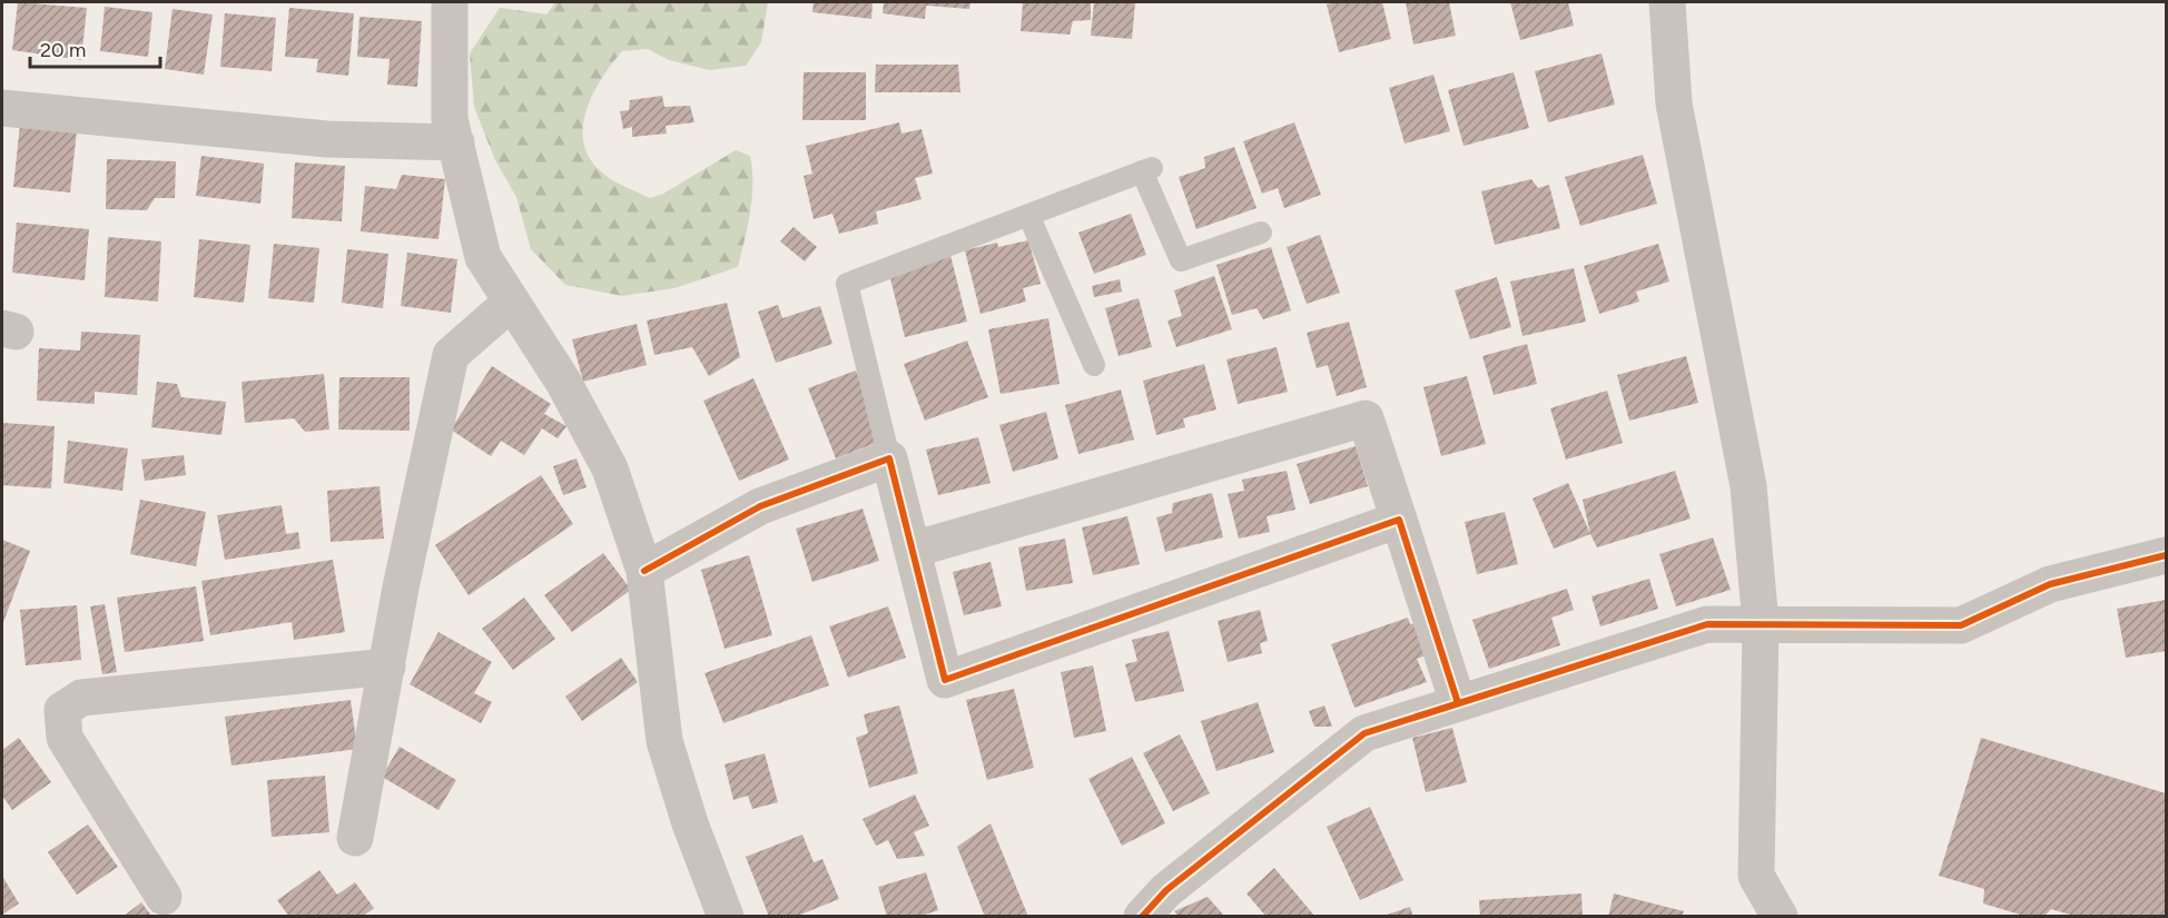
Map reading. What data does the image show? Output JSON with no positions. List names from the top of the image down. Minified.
{"scale_bar":"20 m"}
